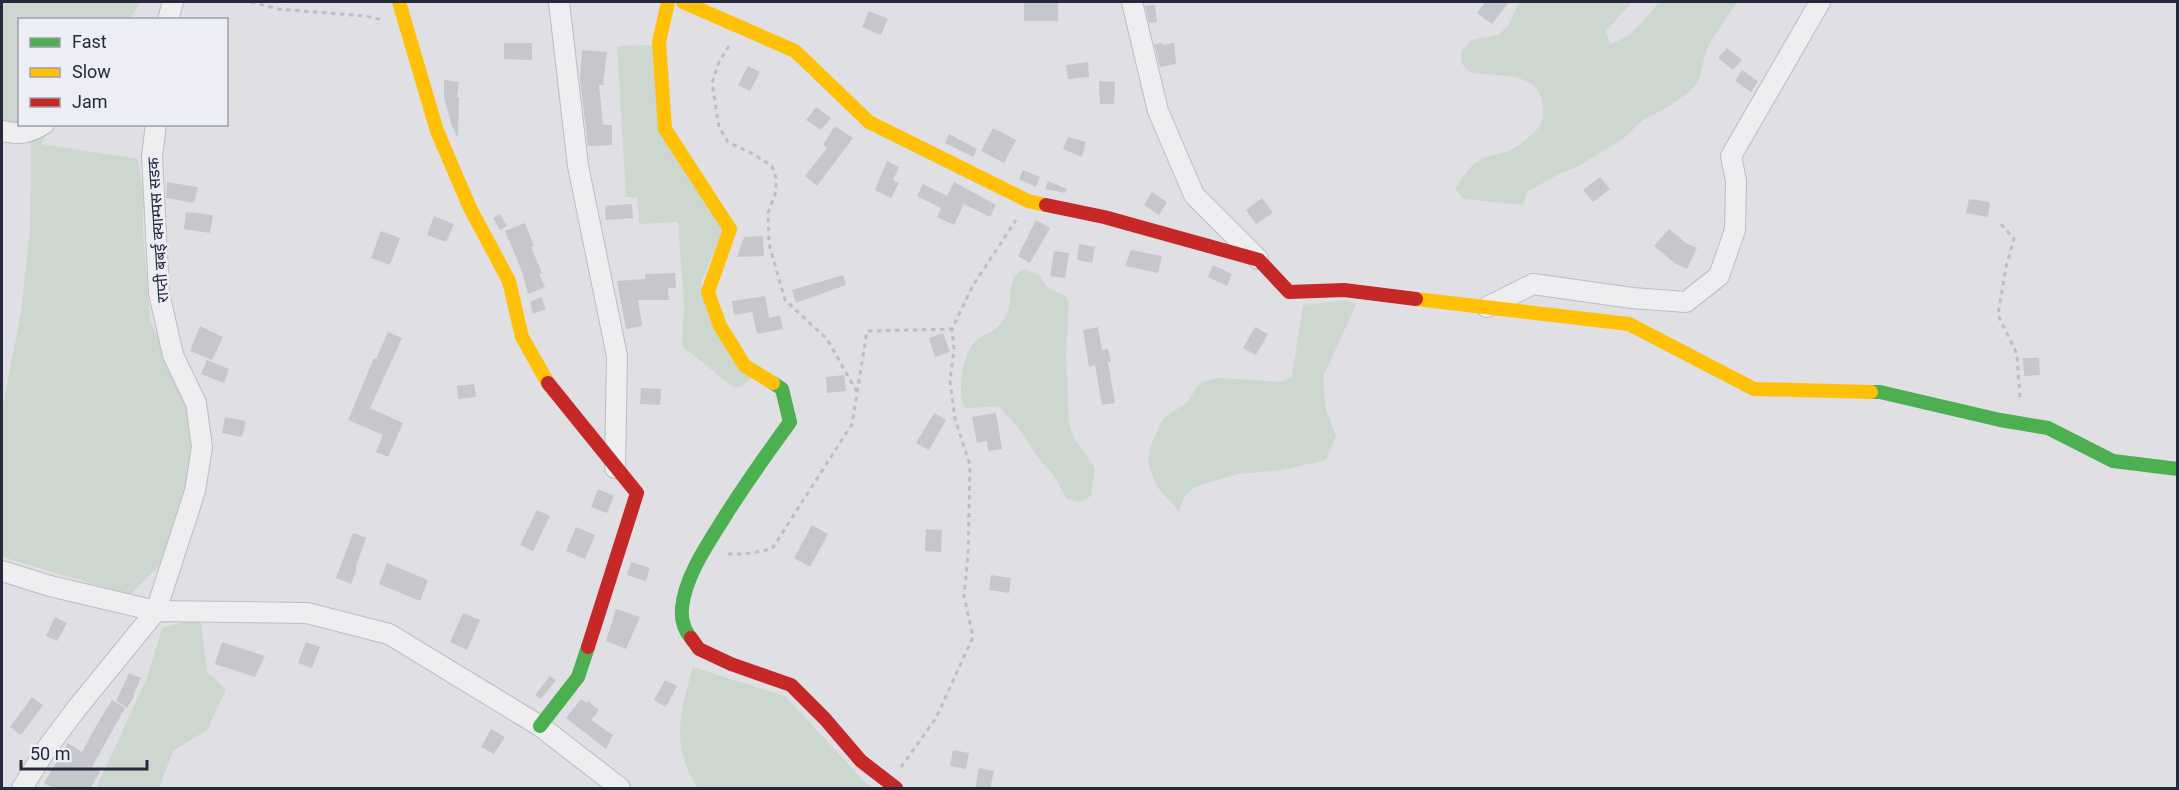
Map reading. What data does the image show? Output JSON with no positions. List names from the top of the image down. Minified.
{"streets":{"street":["राप्ती बबई क्याम्पस सडक"]},"legend":["Fast","Slow","Jam"],"scale_bar":"50 m"}
